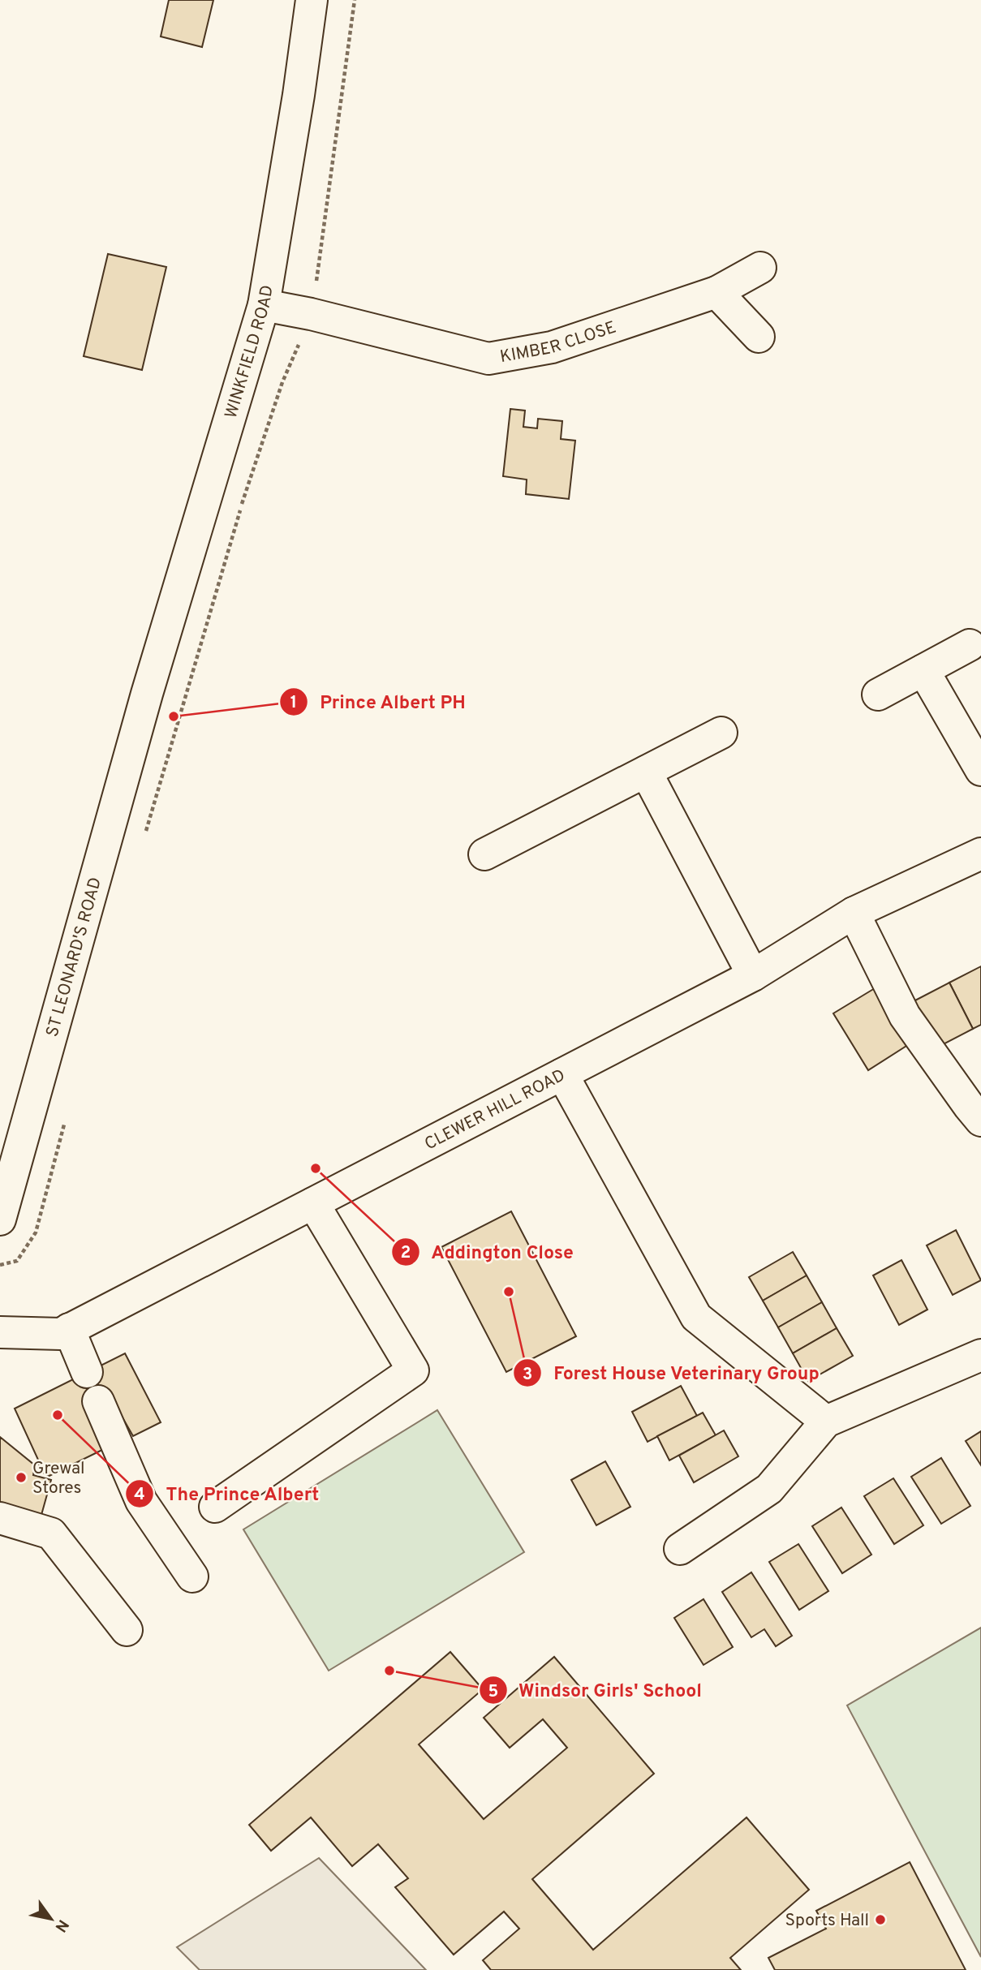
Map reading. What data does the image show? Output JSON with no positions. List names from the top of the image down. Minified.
{"streets":{"street":["KIMBER CLOSE","WINKFIELD ROAD","ST LEONARD'S ROAD","CLEWER HILL ROAD"]},"crossings":[["KIMBER CLOSE","WINKFIELD ROAD"],["WINKFIELD ROAD","ST LEONARD'S ROAD"]],"places":["Prince Albert PH","Addington Close","Forest House Veterinary Group","The Prince Albert","Grewal Stores","Windsor Girls' School","Sports Hall"],"north":"bottom right"}
